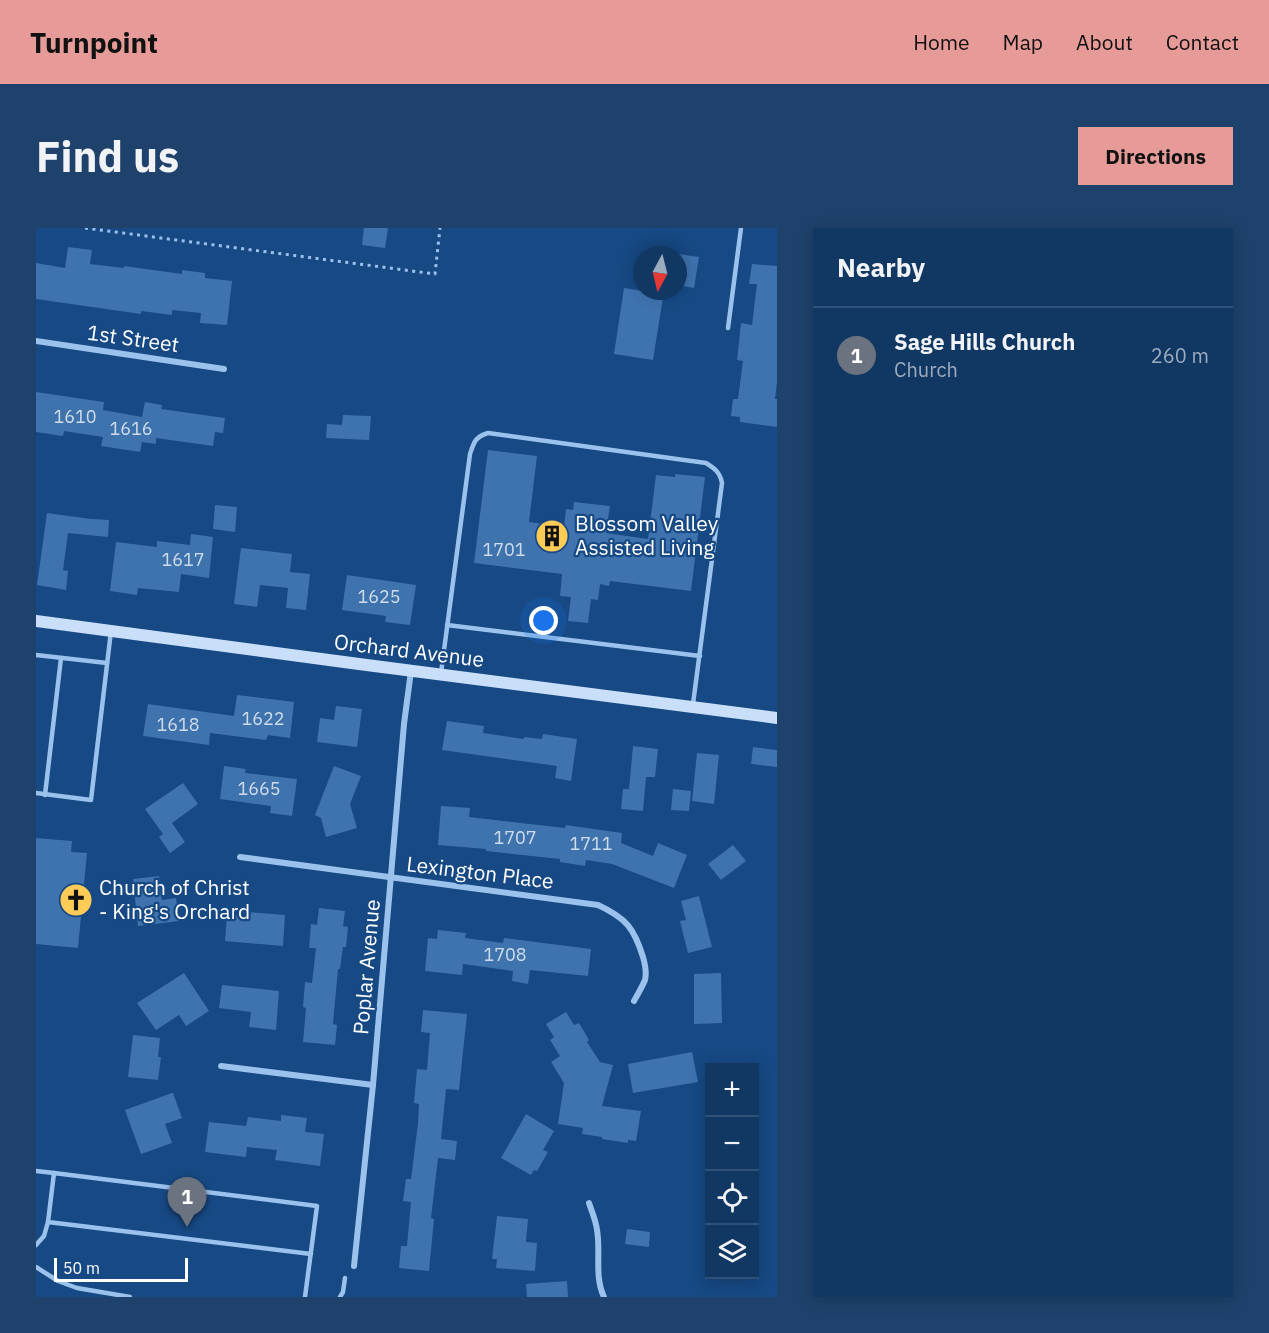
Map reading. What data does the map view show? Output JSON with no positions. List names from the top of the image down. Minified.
{"streets":{"street":["1st Street","Orchard Avenue","Lexington Place","Poplar Avenue"]},"crossings":[["Orchard Avenue","Poplar Avenue"],["Lexington Place","Poplar Avenue"]],"places":{"building":["Blossom Valley Assisted Living"],"church":["Church of Christ - King's Orchard"]},"house_numbers":["1610","1616","1701","1617","1625","1622","1618","1665","1707","1711","1708"],"scale_bar":"50 m","north":"bottom","page":{"header":"Turnpoint","nav":["Home","Map","About","Contact"],"buttons":"Directions","title":"Find us","heading":"Nearby","list":[{"mark":"1","name":"Sage Hills Church","note":"Church","value":"260 m"}],"map_buttons":["+","−"],"pins":"1","scale":"50 m"}}
